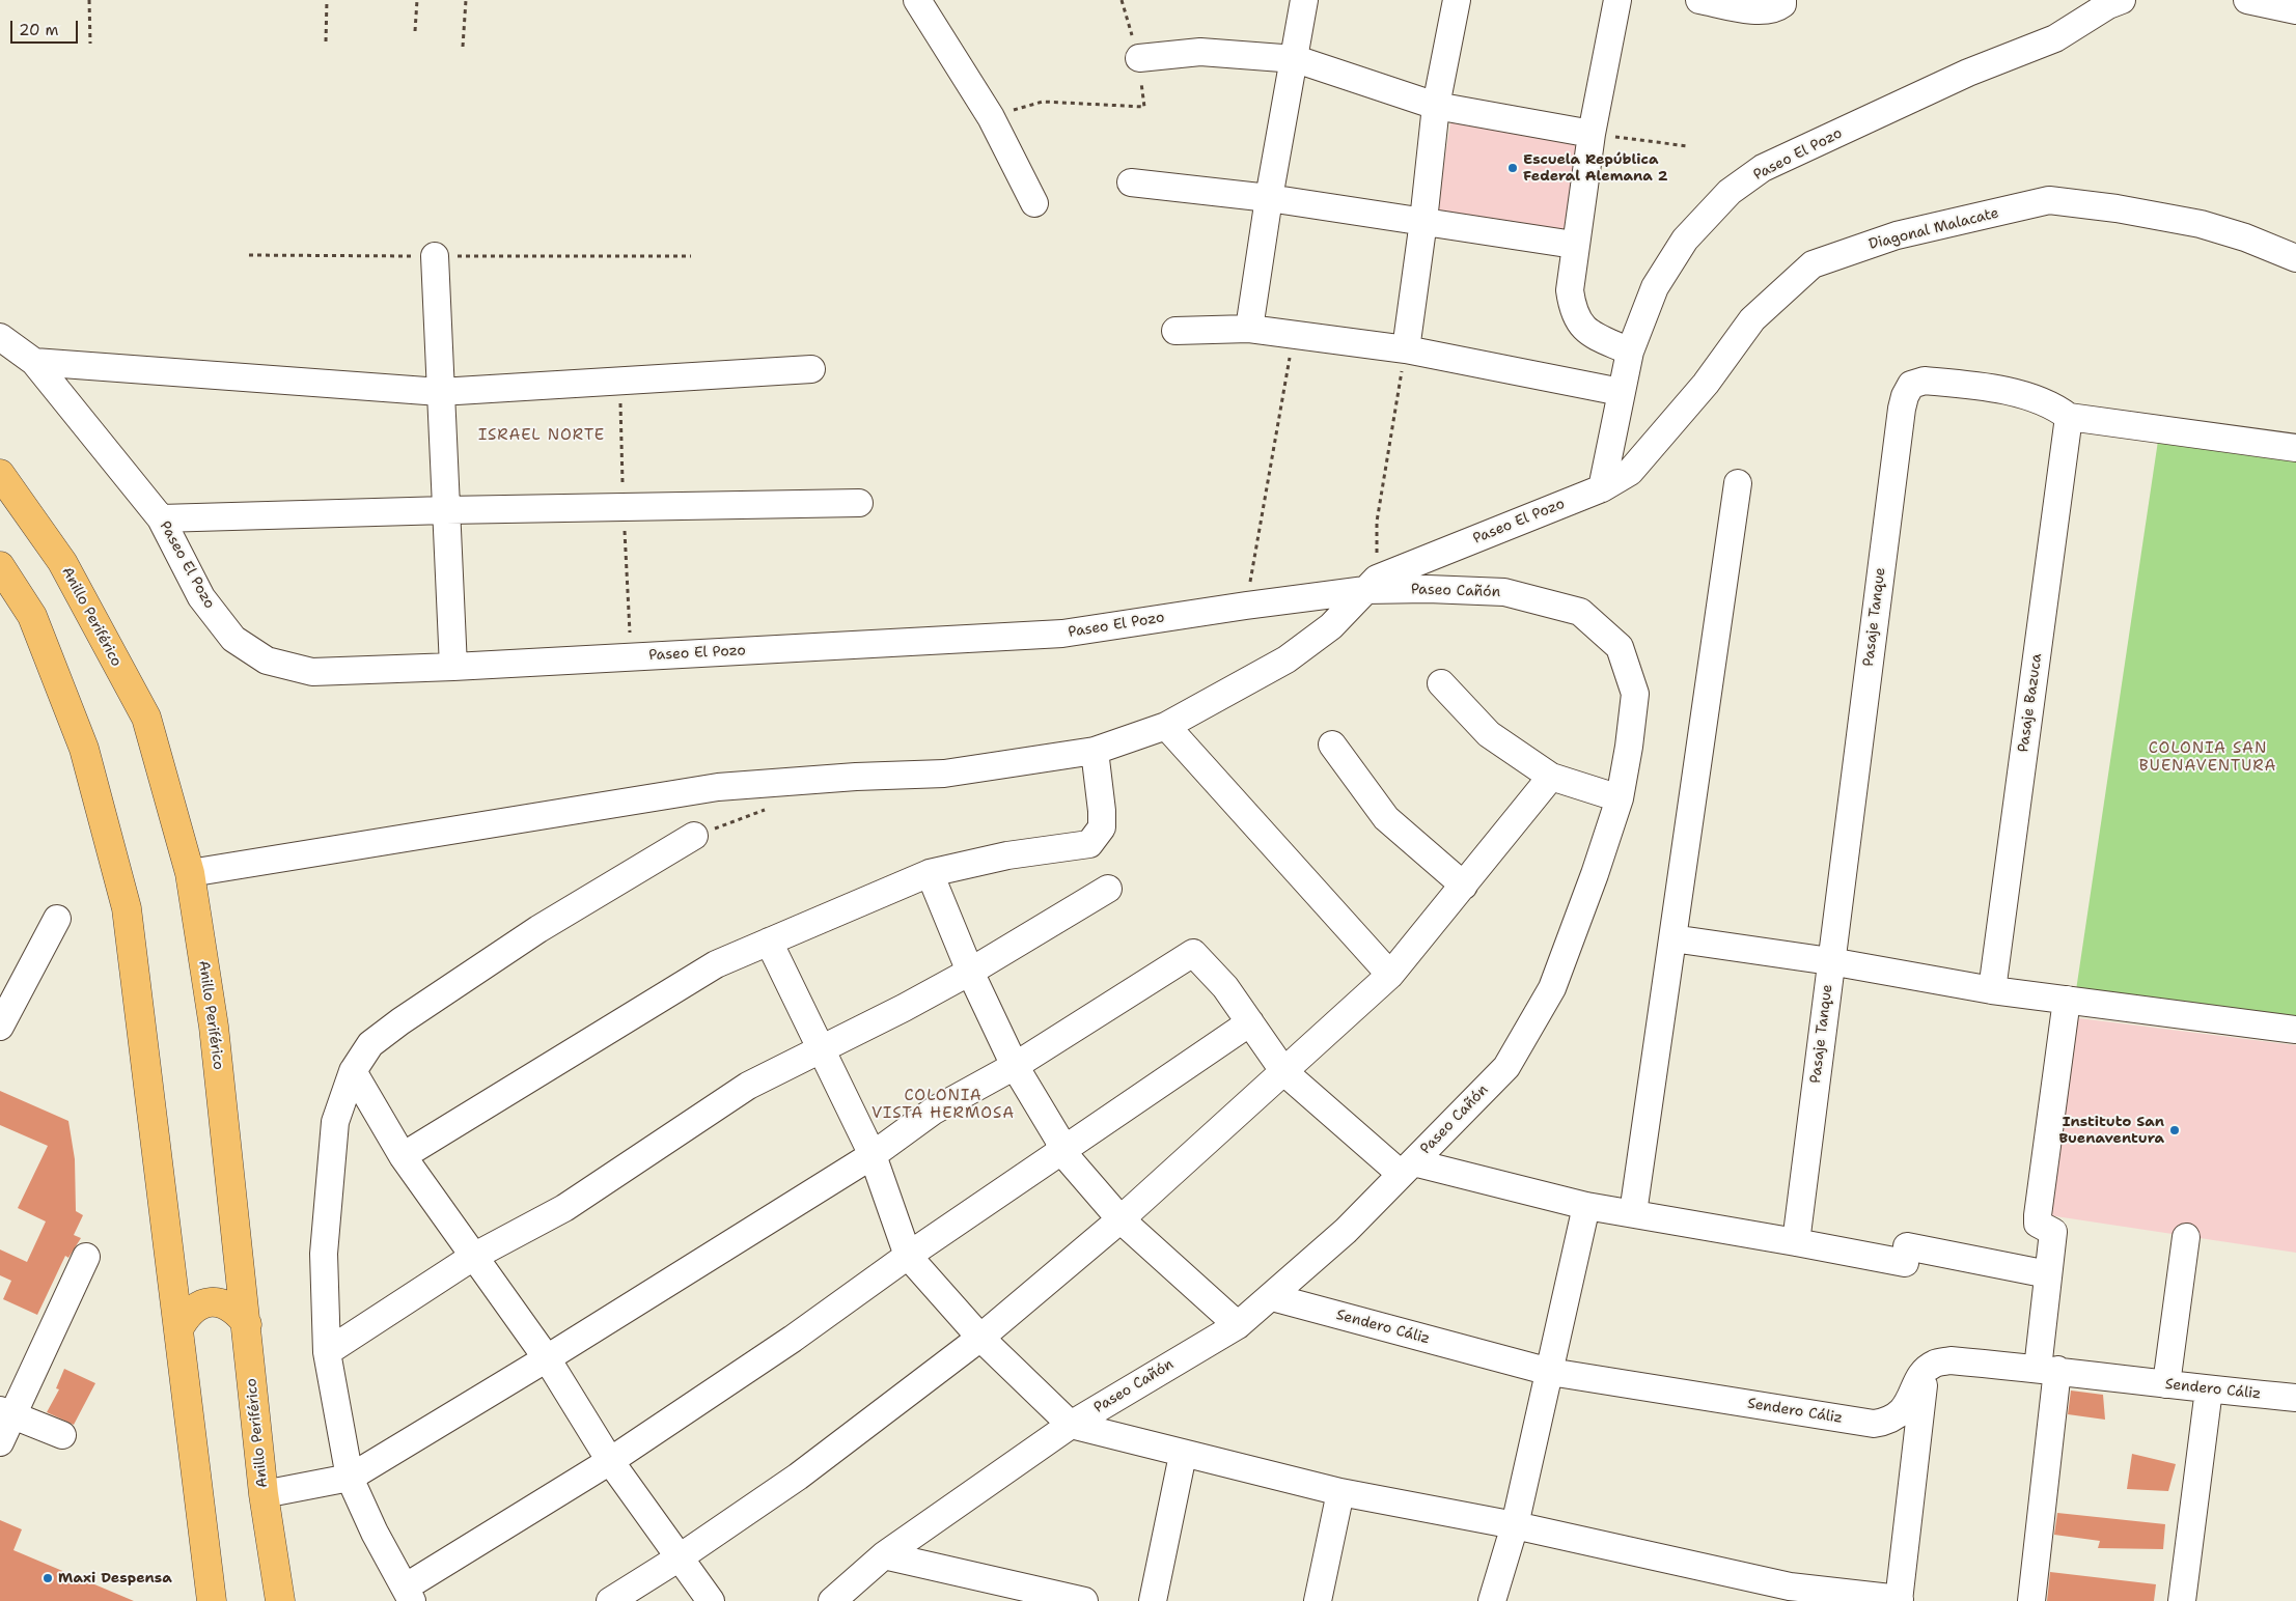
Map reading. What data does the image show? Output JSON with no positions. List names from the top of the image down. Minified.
{"streets":{"highway":["Anillo Periférico"],"street":["Paseo El Pozo","Diagonal Malacate","Paseo Cañón","Pasaje Tanque","Pasaje Bazuca","Sendero Cáliz"]},"crossings":[["Paseo El Pozo","Diagonal Malacate"],["Paseo El Pozo","Paseo Cañón"],["Paseo Cañón","Sendero Cáliz"],["Pasaje Tanque","Pasaje Bazuca"]],"districts":["ISRAEL NORTE","COLONIA SAN BUENAVENTURA","COLONIA VISTA HERMOSA"],"places":["Escuela República Federal Alemana 2","Instituto San Buenaventura","Maxi Despensa"],"scale_bar":"20 m"}
